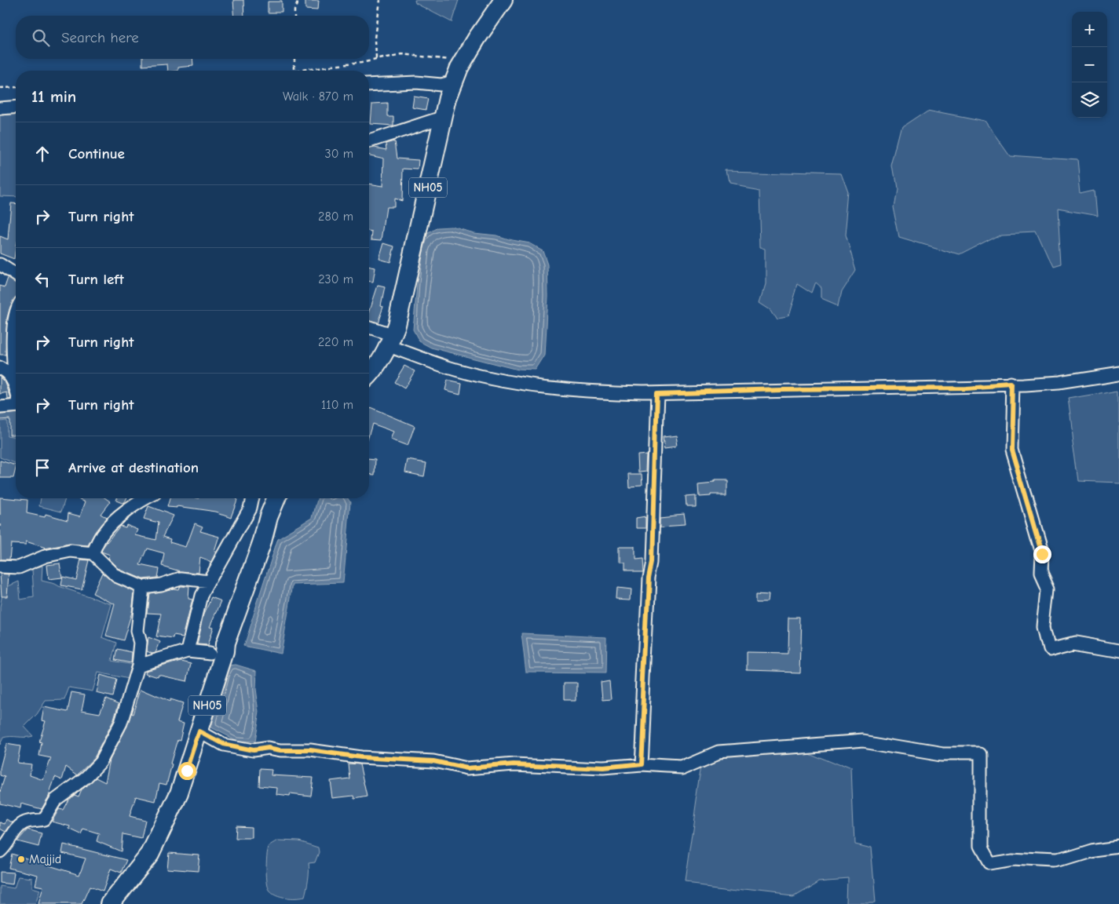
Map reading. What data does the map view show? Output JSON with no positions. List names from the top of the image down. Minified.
{"streets":{"main road":["NH05"]},"places":["Majjid"],"page":{"map_buttons":["+","−"],"search":"Search here","heading":["11 min","Walk · 870 m"],"list":[["Continue","30 m"],["Turn right","280 m"],["Turn left","230 m"],["Turn right","220 m"],["Turn right","110 m"],"Arrive at destination"]}}
